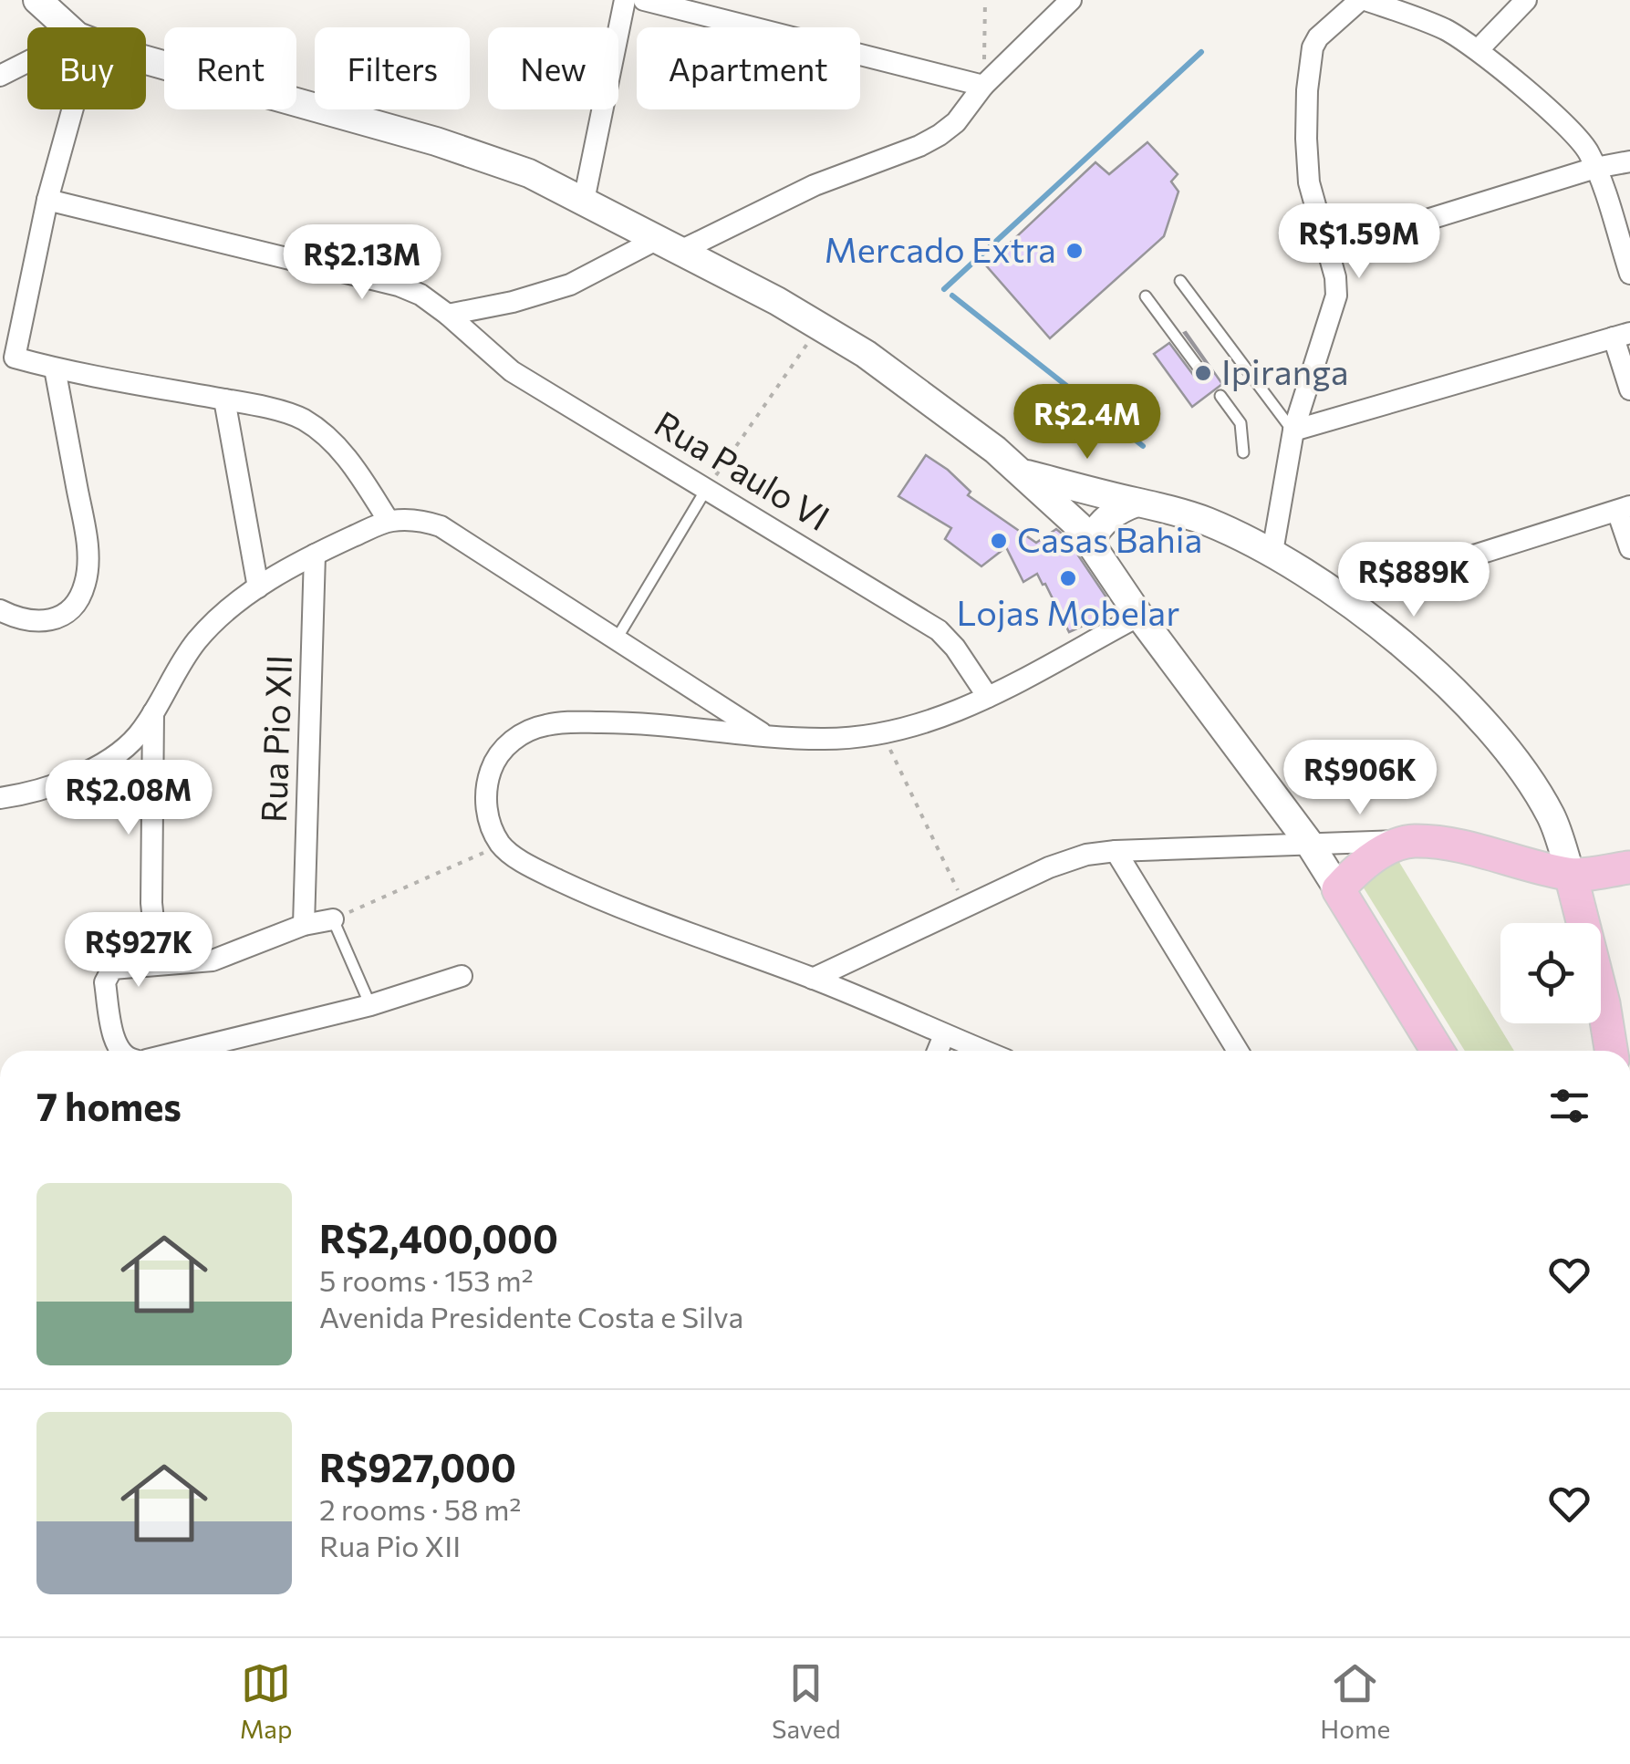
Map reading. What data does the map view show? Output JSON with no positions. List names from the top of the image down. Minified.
{"streets":{"street":["Rua Paulo VI","Rua Pio XII"]},"places":["Mercado Extra","Ipiranga","Casas Bahia","Lojas Mobelar"],"page":{"chip":["Buy","Rent","Filters","New","Apartment"],"price":["R$1.59M","R$2.13M","R$2.4M","R$889K","R$906K","R$2.08M","R$927K"],"heading":"7 homes","list":[{"name":"R$2,400,000","note":"5 rooms · 153 m² · Avenida Presidente Costa e Silva"},{"name":"R$927,000","note":"2 rooms · 58 m² · Rua Pio XII"}],"tabs":["Map","Saved","Home"]}}
